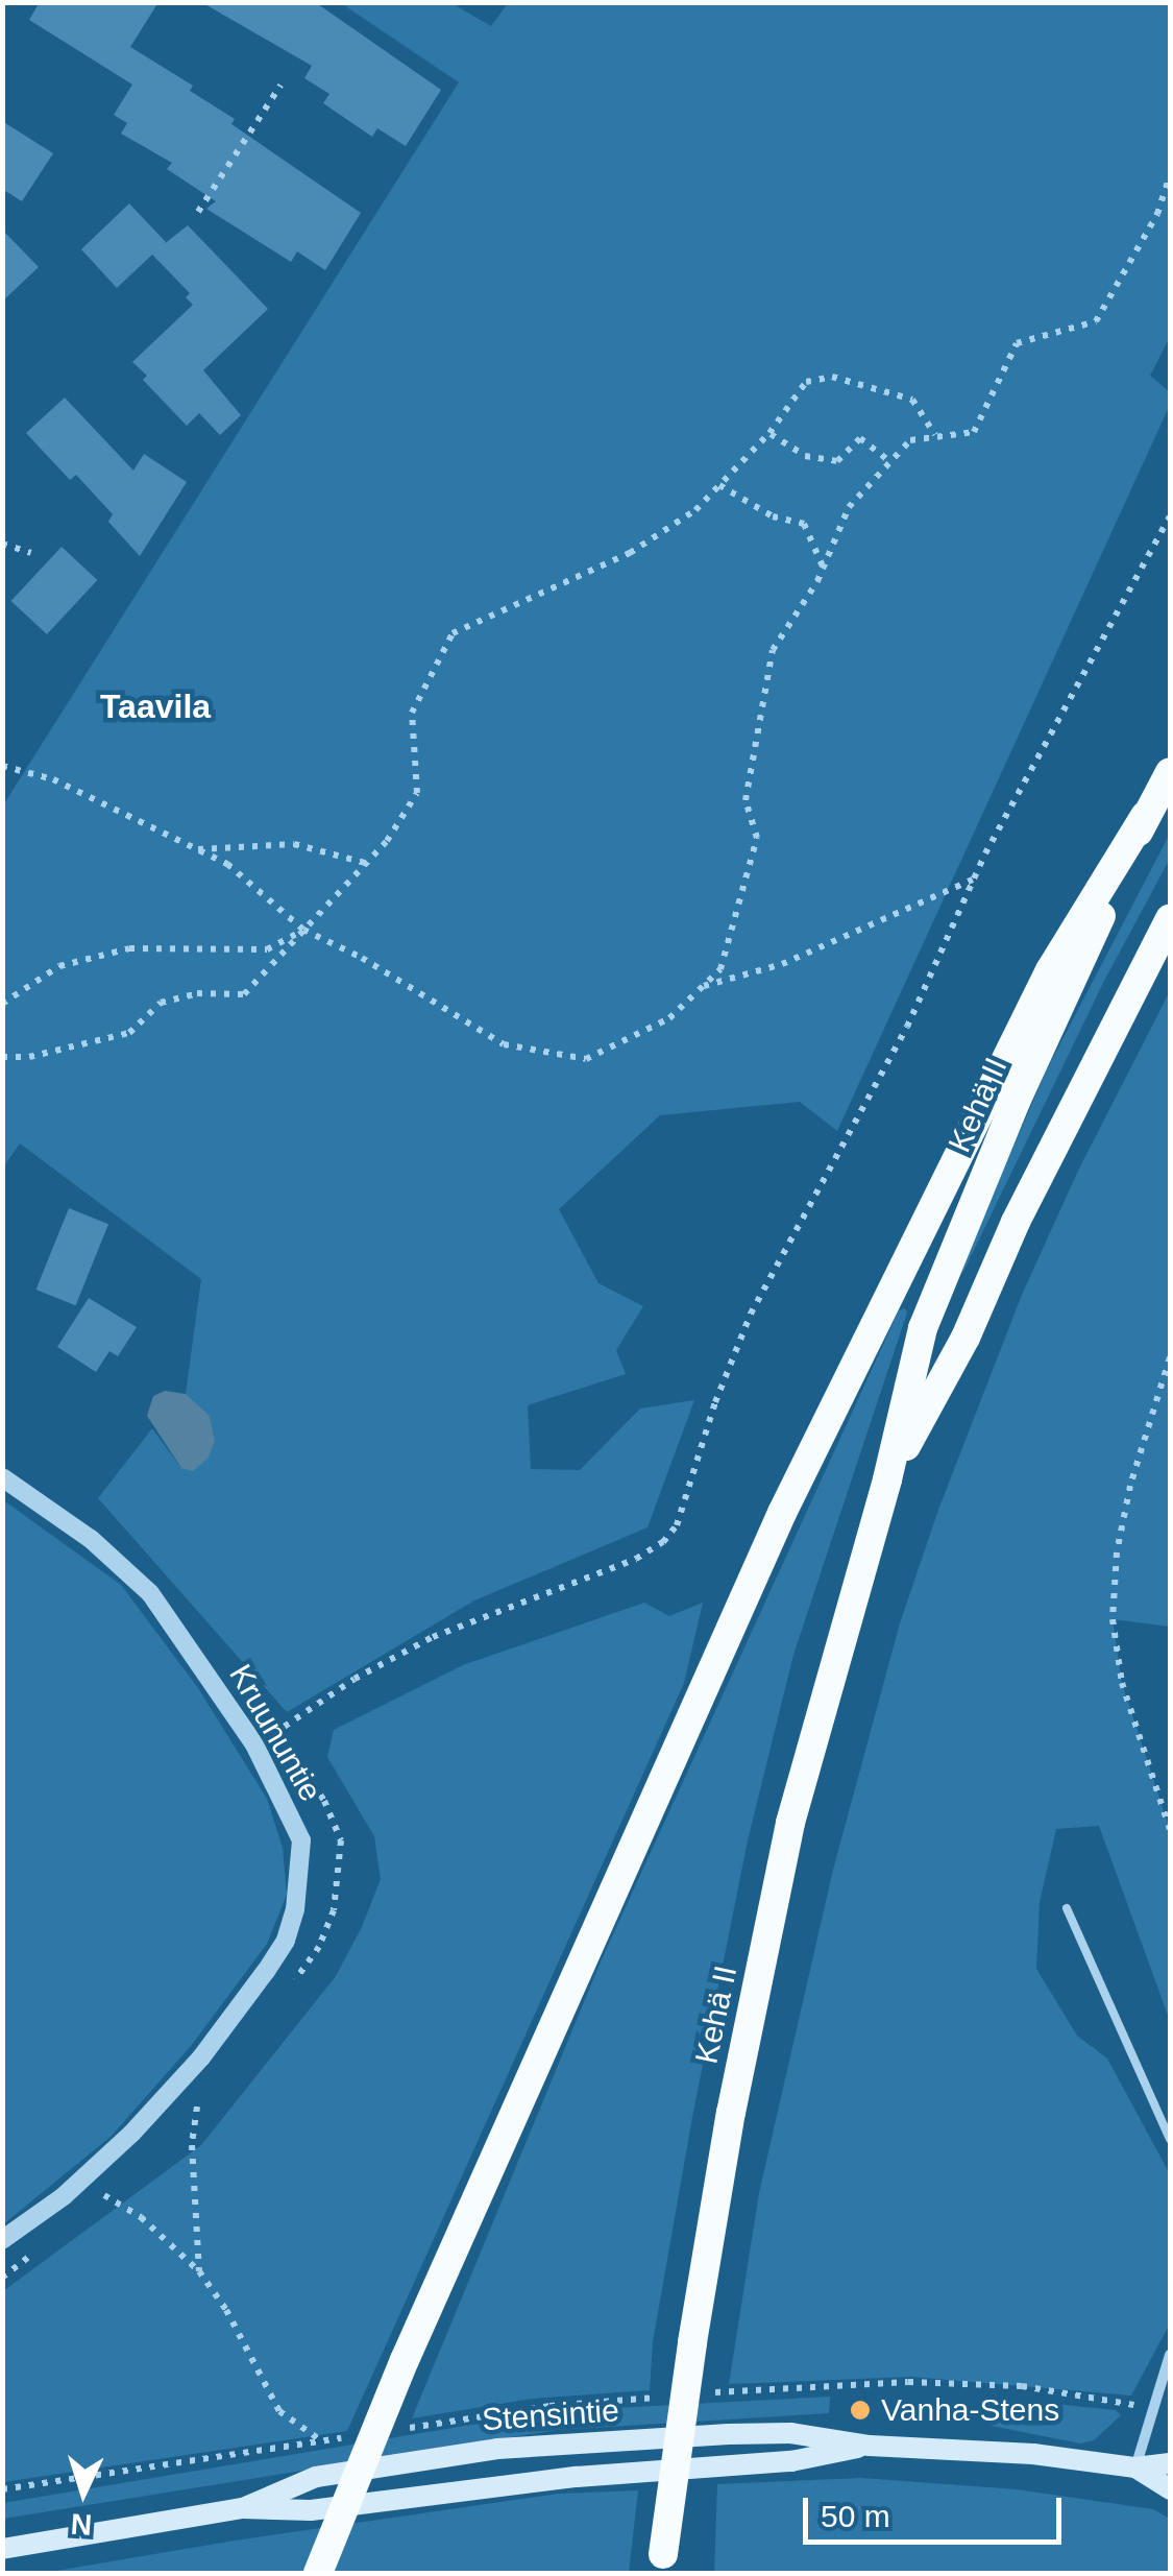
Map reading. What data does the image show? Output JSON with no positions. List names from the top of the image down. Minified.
{"streets":{"highway":["Kehä II"],"main road":["Stensintie"],"street":["Kruununtie"]},"districts":["Taavila"],"places":["Vanha-Stens"],"scale_bar":"50 m","north":"bottom"}
